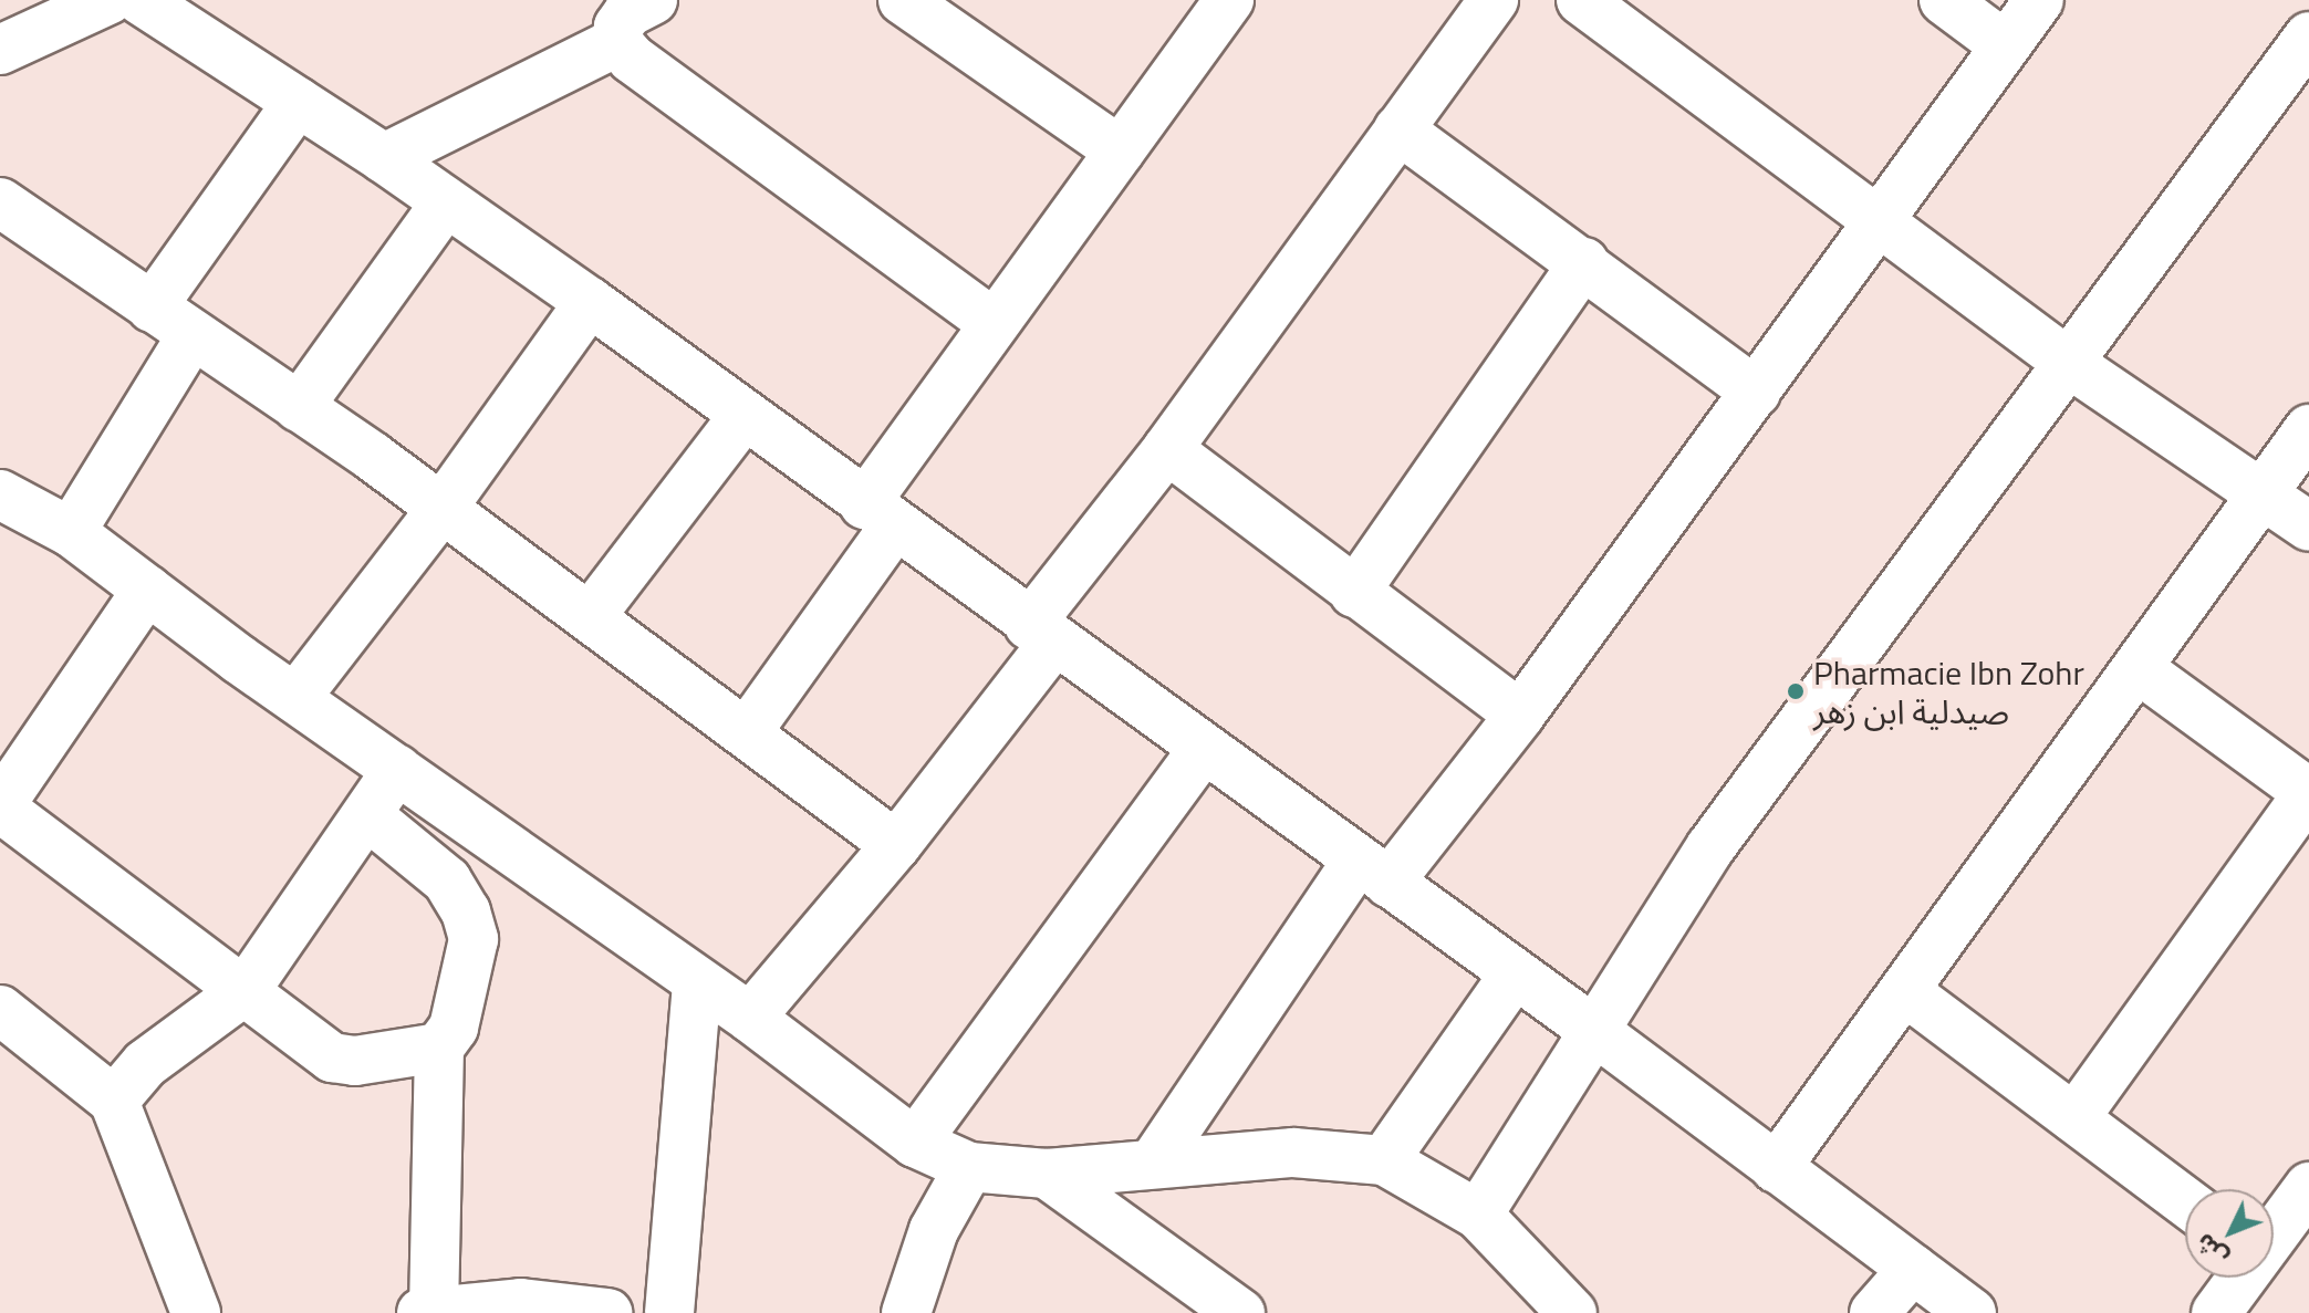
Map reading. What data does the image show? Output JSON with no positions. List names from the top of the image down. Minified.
{"places":["Pharmacie Ibn Zohr صيدلية ابن زهر"],"north":"bottom left"}
